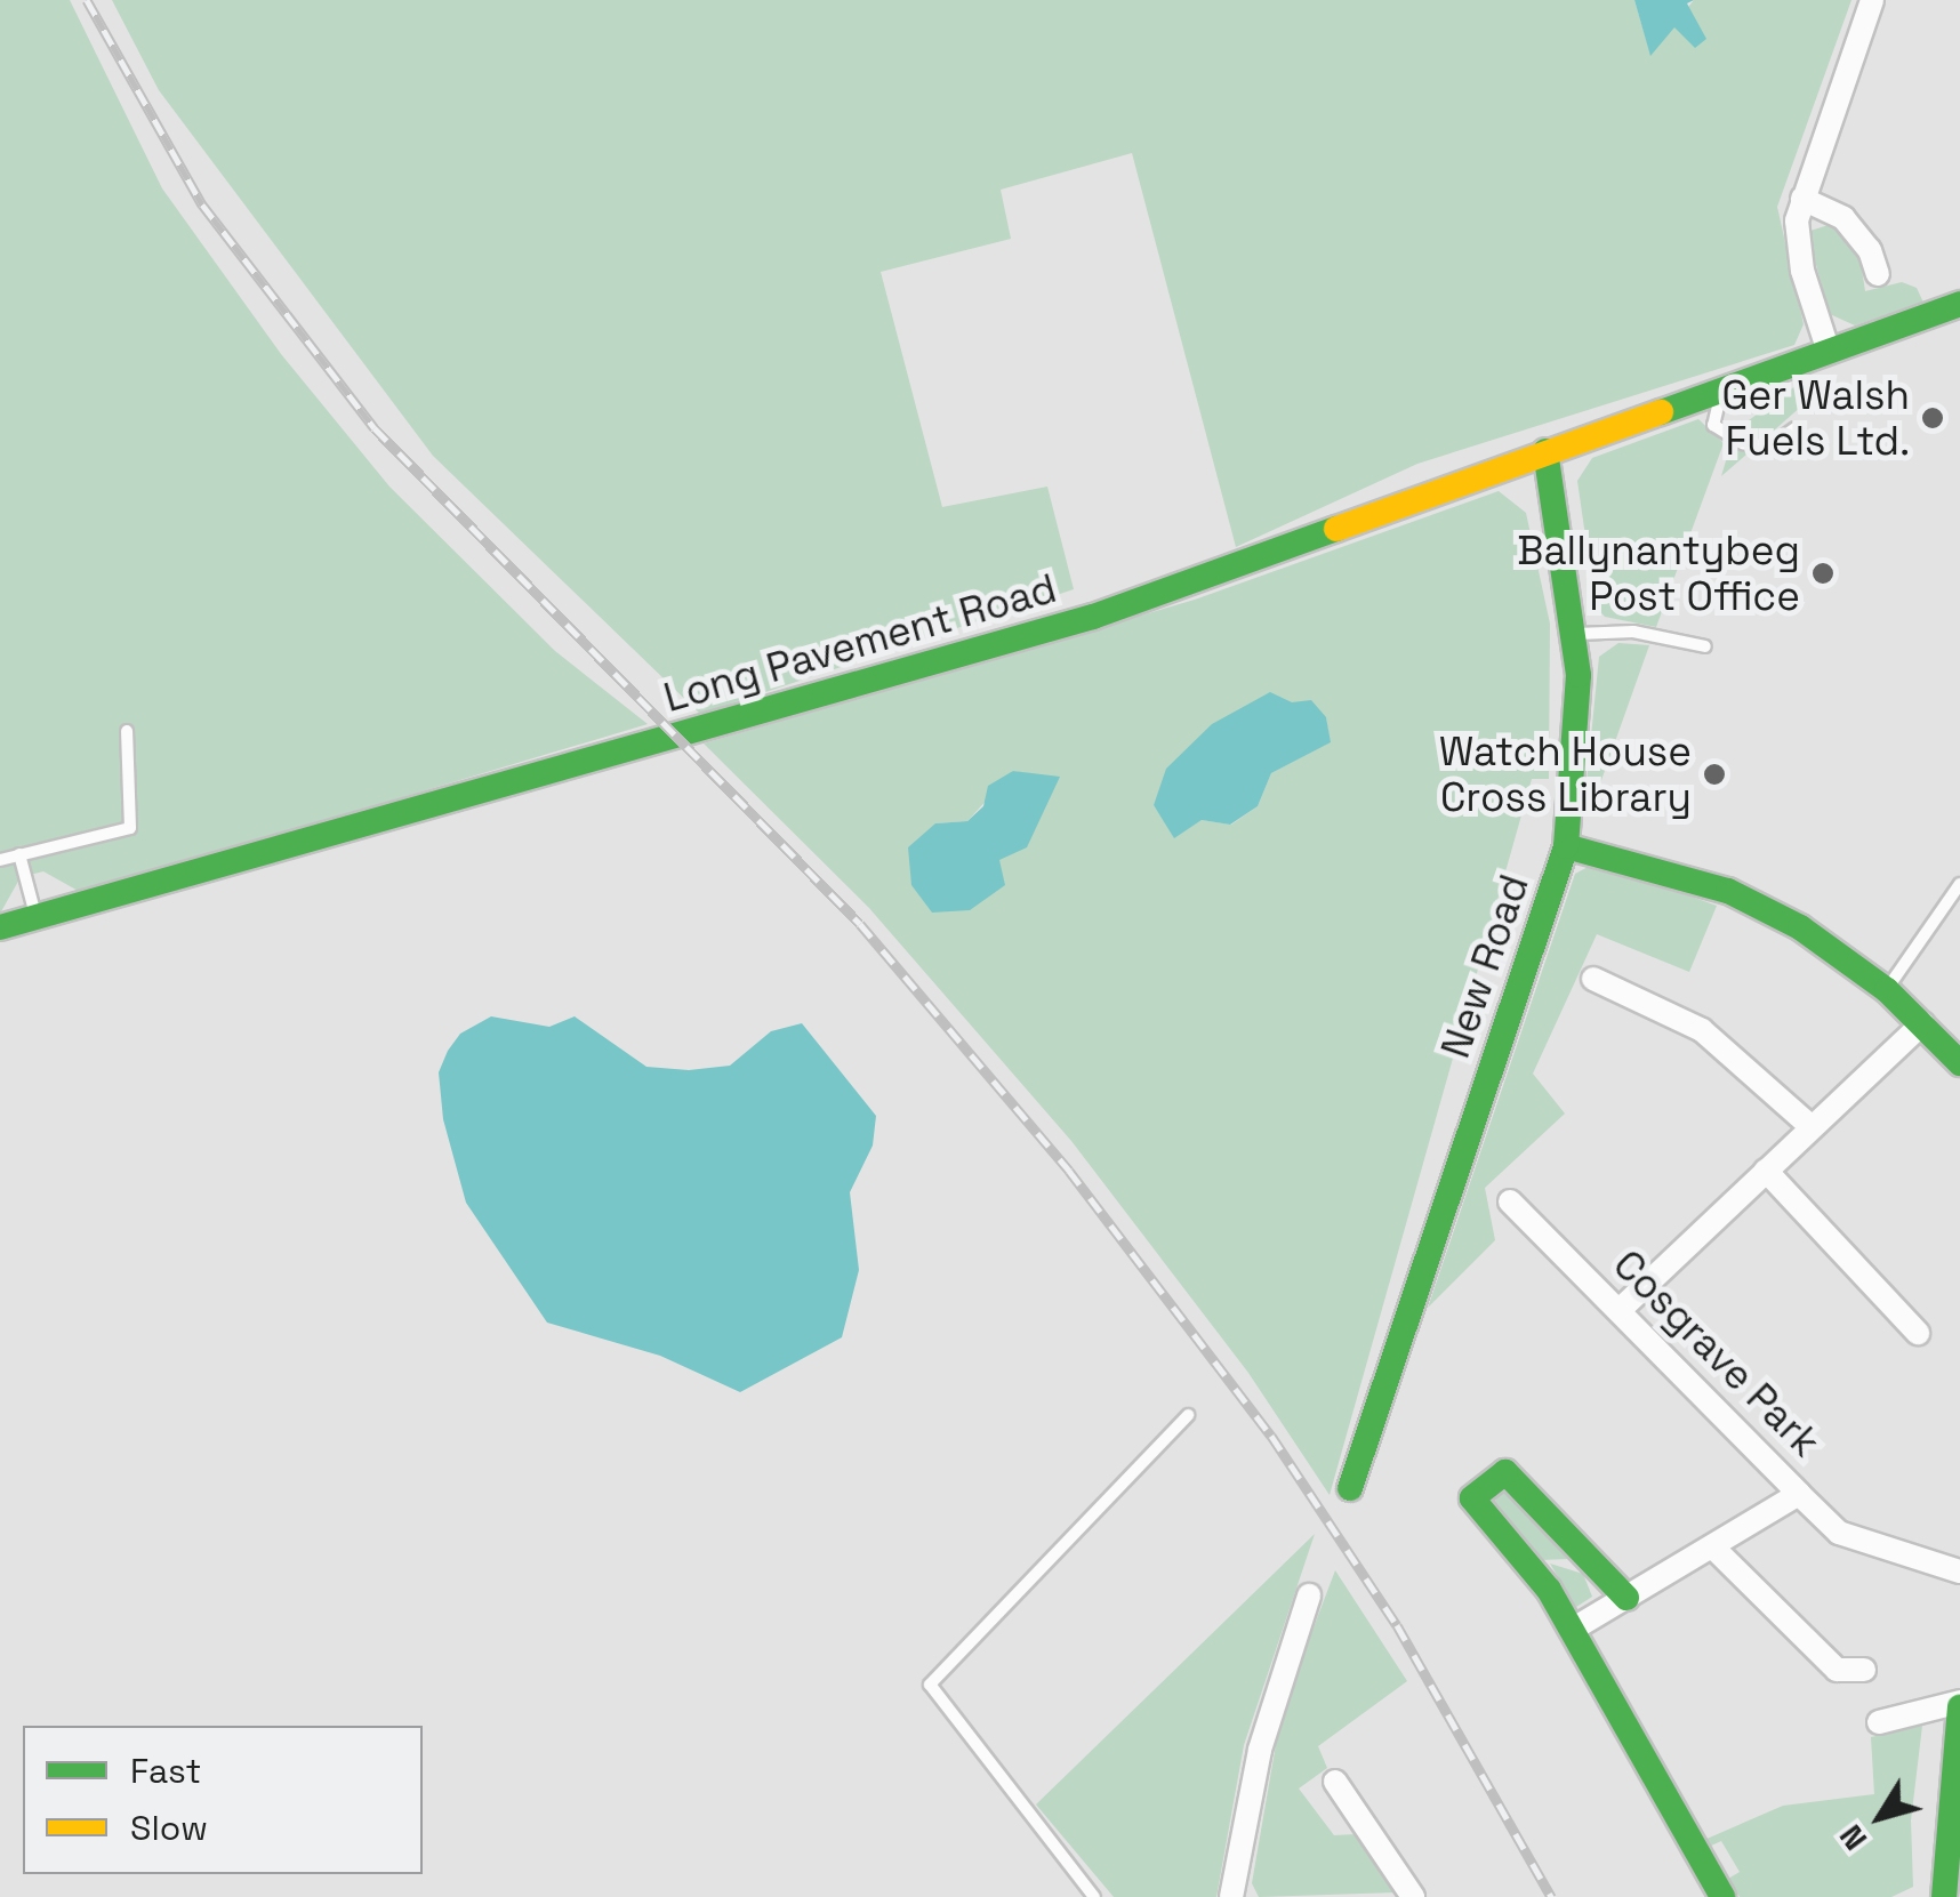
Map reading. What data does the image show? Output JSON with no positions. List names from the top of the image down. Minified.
{"streets":{"street":["Long Pavement Road","New Road","Cosgrave Park"]},"crossings":[["Long Pavement Road","New Road"]],"places":["Ger Walsh Fuels Ltd.","Ballynantybeg Post Office","Watch House Cross Library"],"legend":["Fast","Slow"],"north":"bottom left"}
